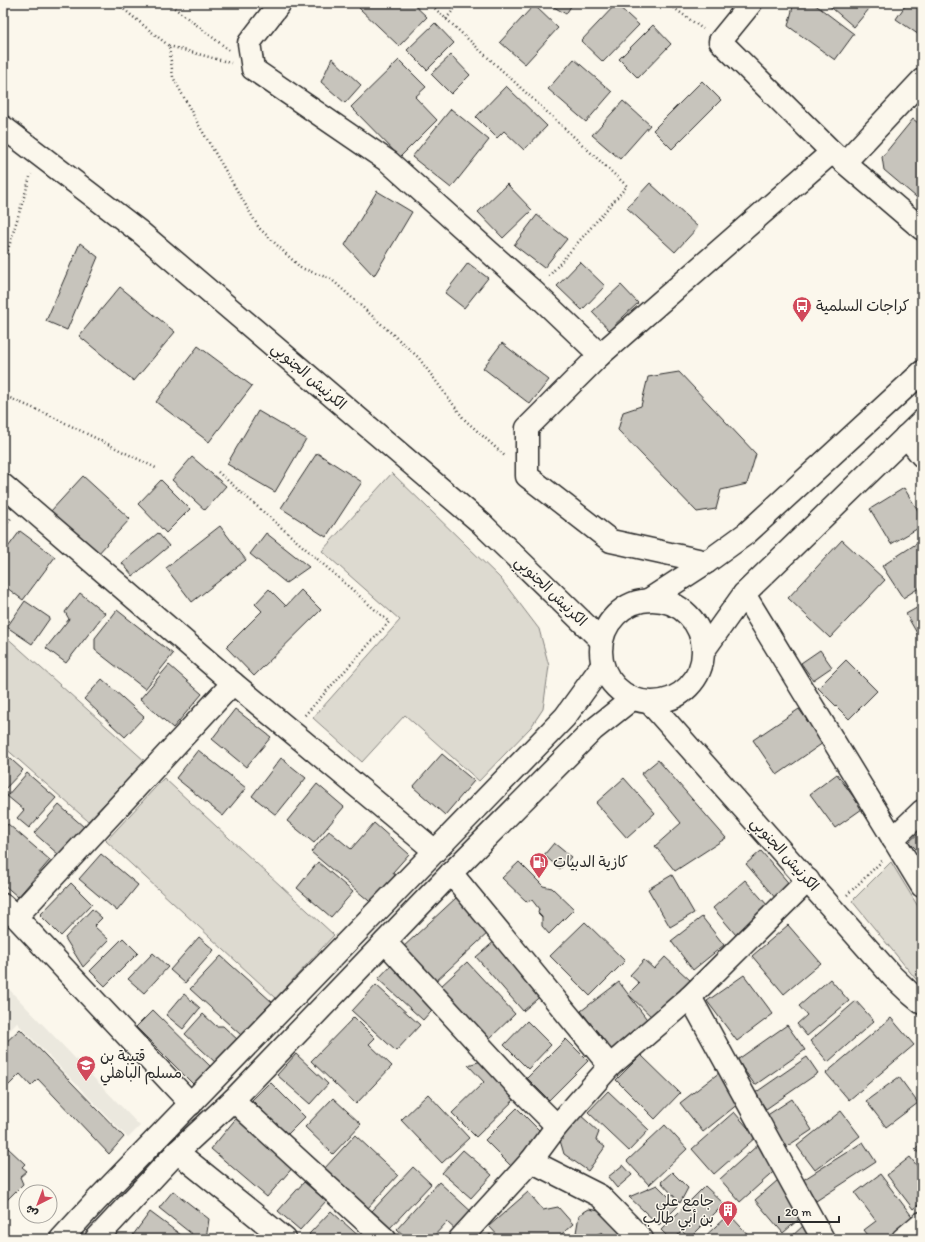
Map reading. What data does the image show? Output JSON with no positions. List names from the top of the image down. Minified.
{"streets":{"street":["الكرنيش الجنوبي"]},"places":{"bus stop":["كراجات السلمية"],"fuel station":["كازية الدبيات"],"school or university":["قتيبة بن مسلم الباهلي"],"building":["جامع علي بن أبي طالب"]},"scale_bar":"20 m","north":"bottom left"}
